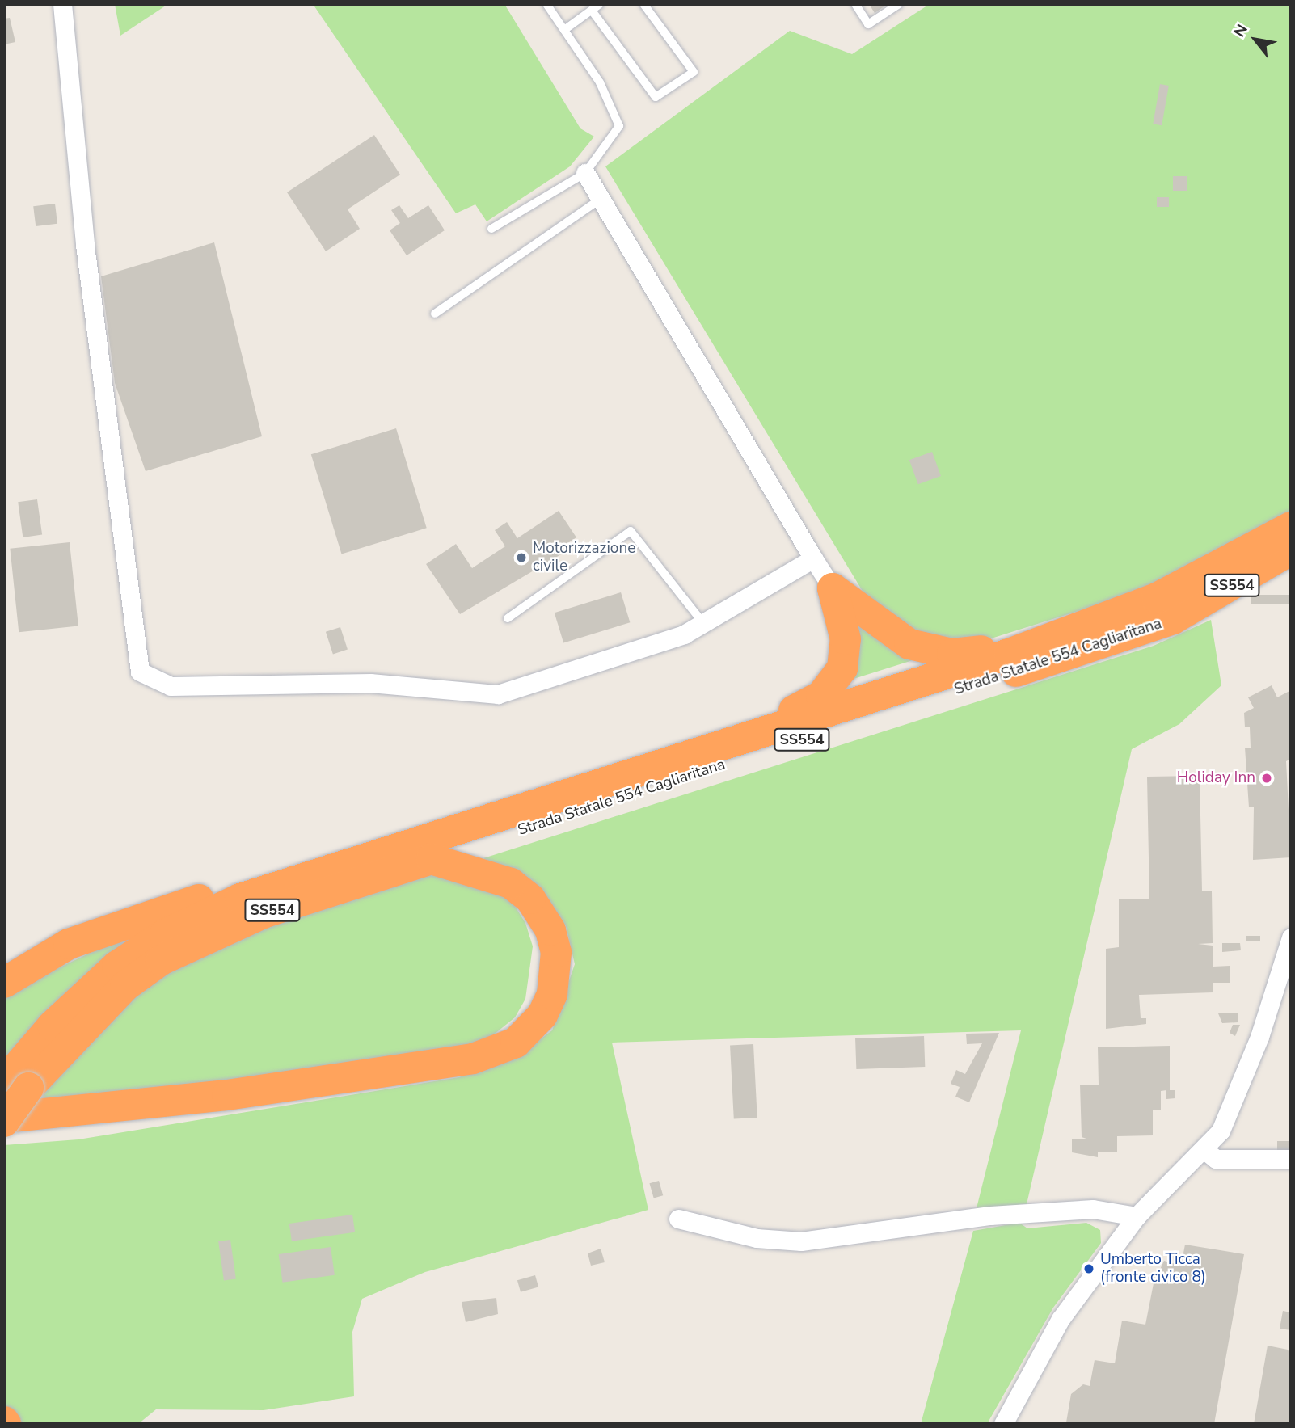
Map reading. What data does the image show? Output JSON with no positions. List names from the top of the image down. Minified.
{"streets":{"highway":["SS554","Strada Statale 554 Cagliaritana"]},"places":["Motorizzazione civile","Holiday Inn","Umberto Ticca (fronte civico 8)"],"north":"top left"}
